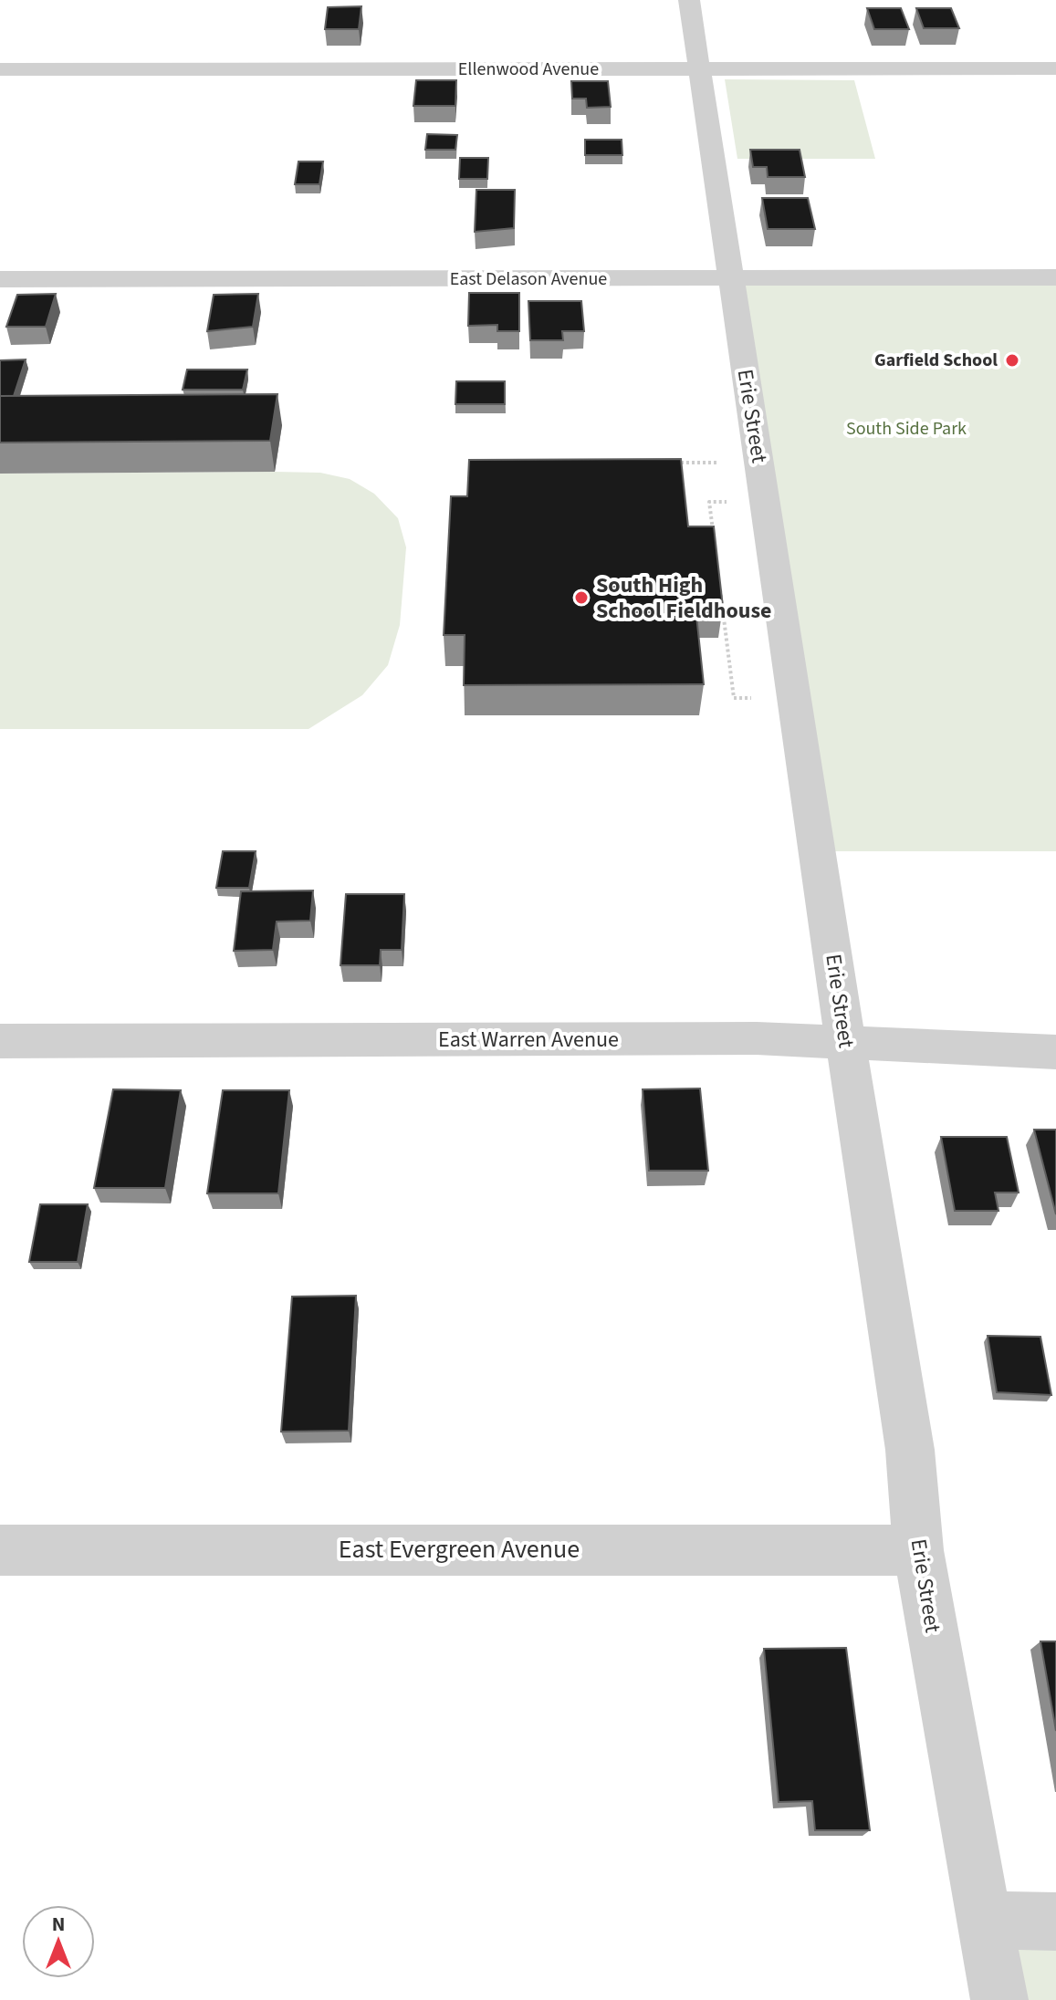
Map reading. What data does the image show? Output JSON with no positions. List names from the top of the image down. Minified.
{"streets":{"street":["Ellenwood Avenue","East Delason Avenue","Erie Street","East Warren Avenue","East Evergreen Avenue"]},"crossings":[["Ellenwood Avenue","Erie Street"],["East Delason Avenue","Erie Street"],["Erie Street","East Warren Avenue"],["Erie Street","East Evergreen Avenue"]],"parks":["South Side Park"],"places":["Garfield School","South High School Fieldhouse"],"north":"top"}
